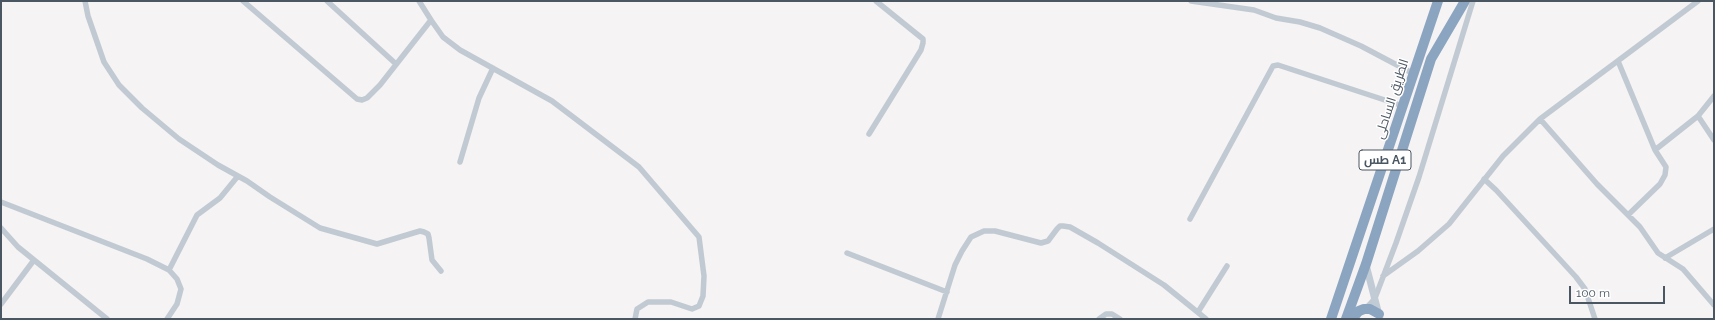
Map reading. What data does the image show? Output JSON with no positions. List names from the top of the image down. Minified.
{"streets":{"highway":["الطريق الساحلى","طس A1"]},"scale_bar":"100 m"}
